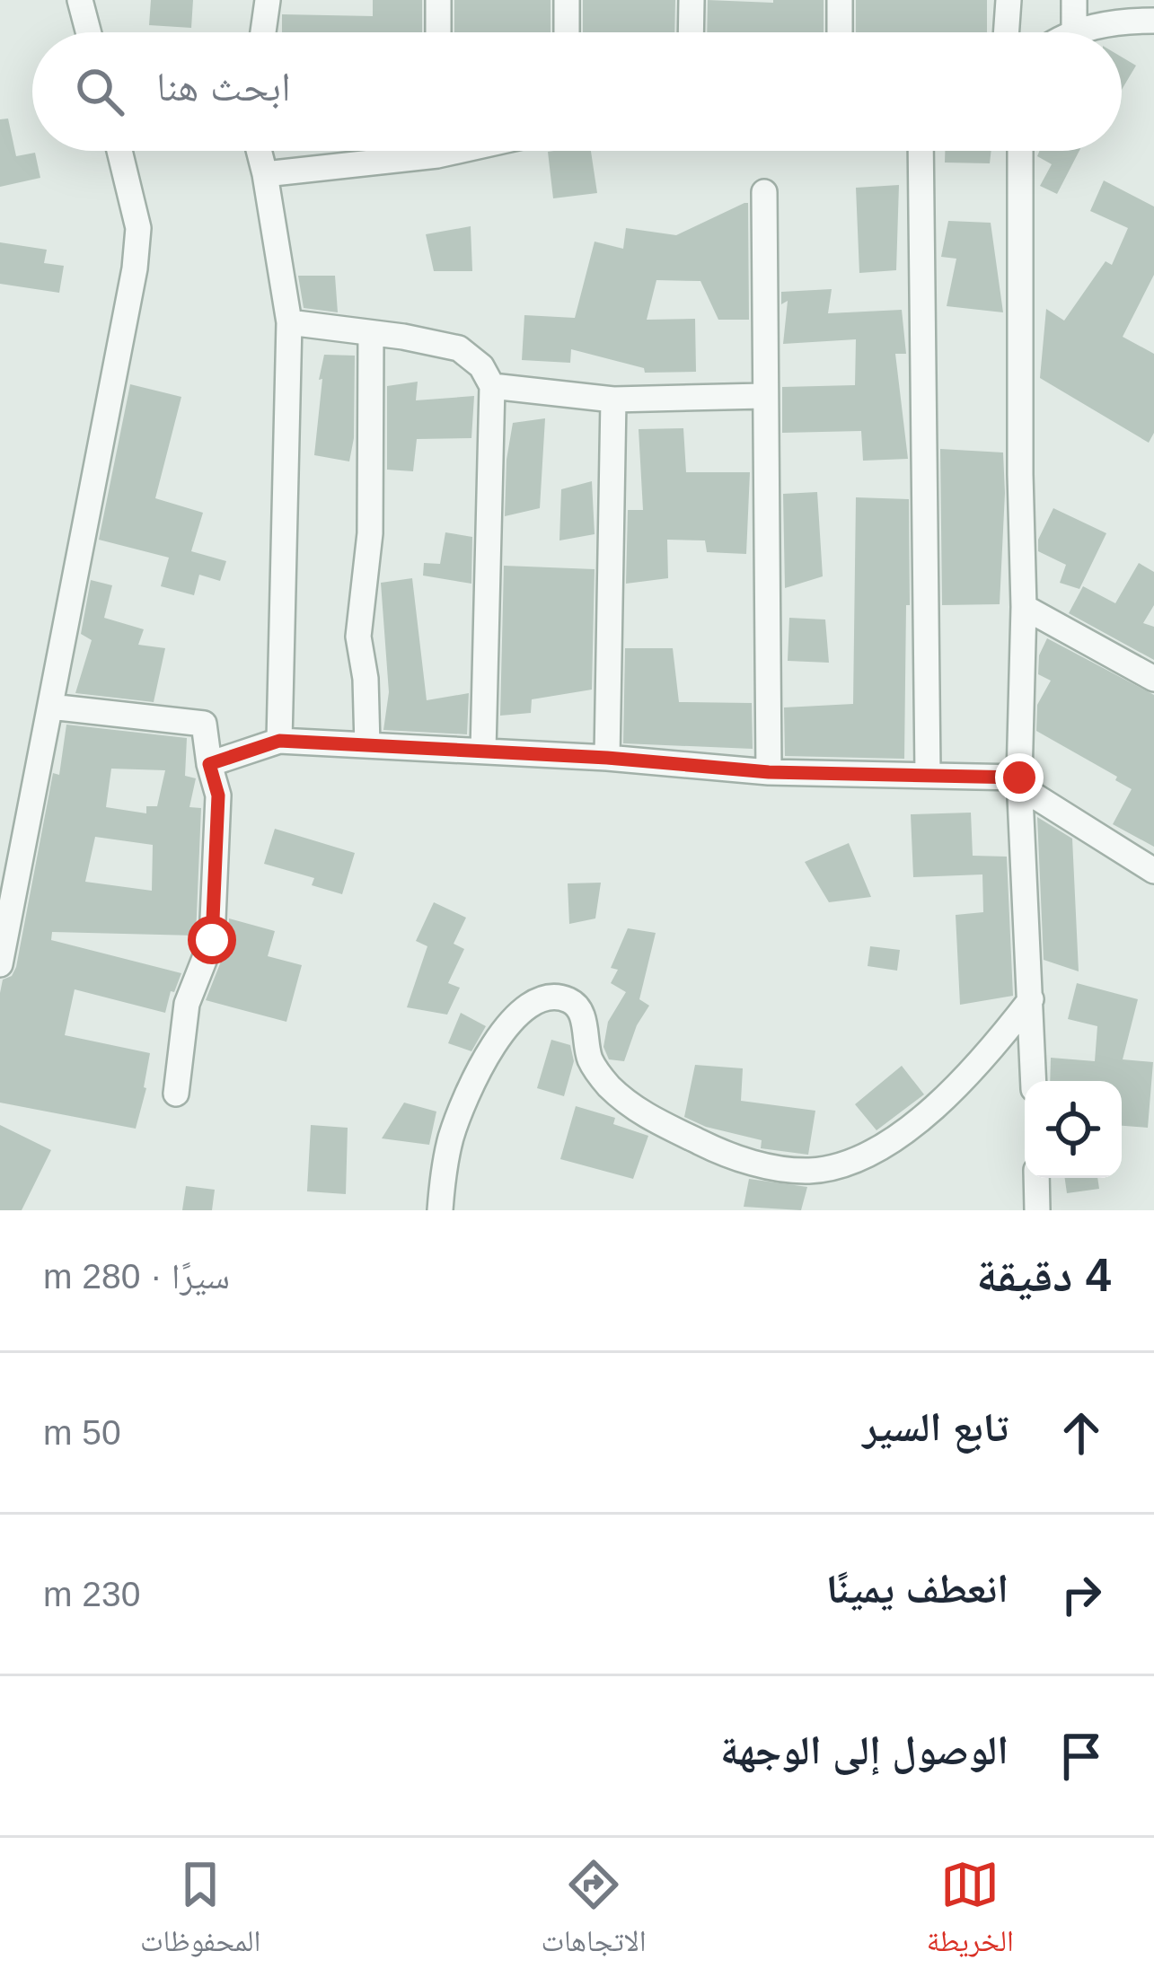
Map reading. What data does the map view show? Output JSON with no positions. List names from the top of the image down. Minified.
{"page":{"search":"ابحث هنا","heading":["4 دقيقة","سيرًا · 280 m"],"list":[["تابع السير","50 m"],["انعطف يمينًا","230 m"],"الوصول إلى الوجهة"],"nav":["الخريطة","الاتجاهات","المحفوظات"]}}
